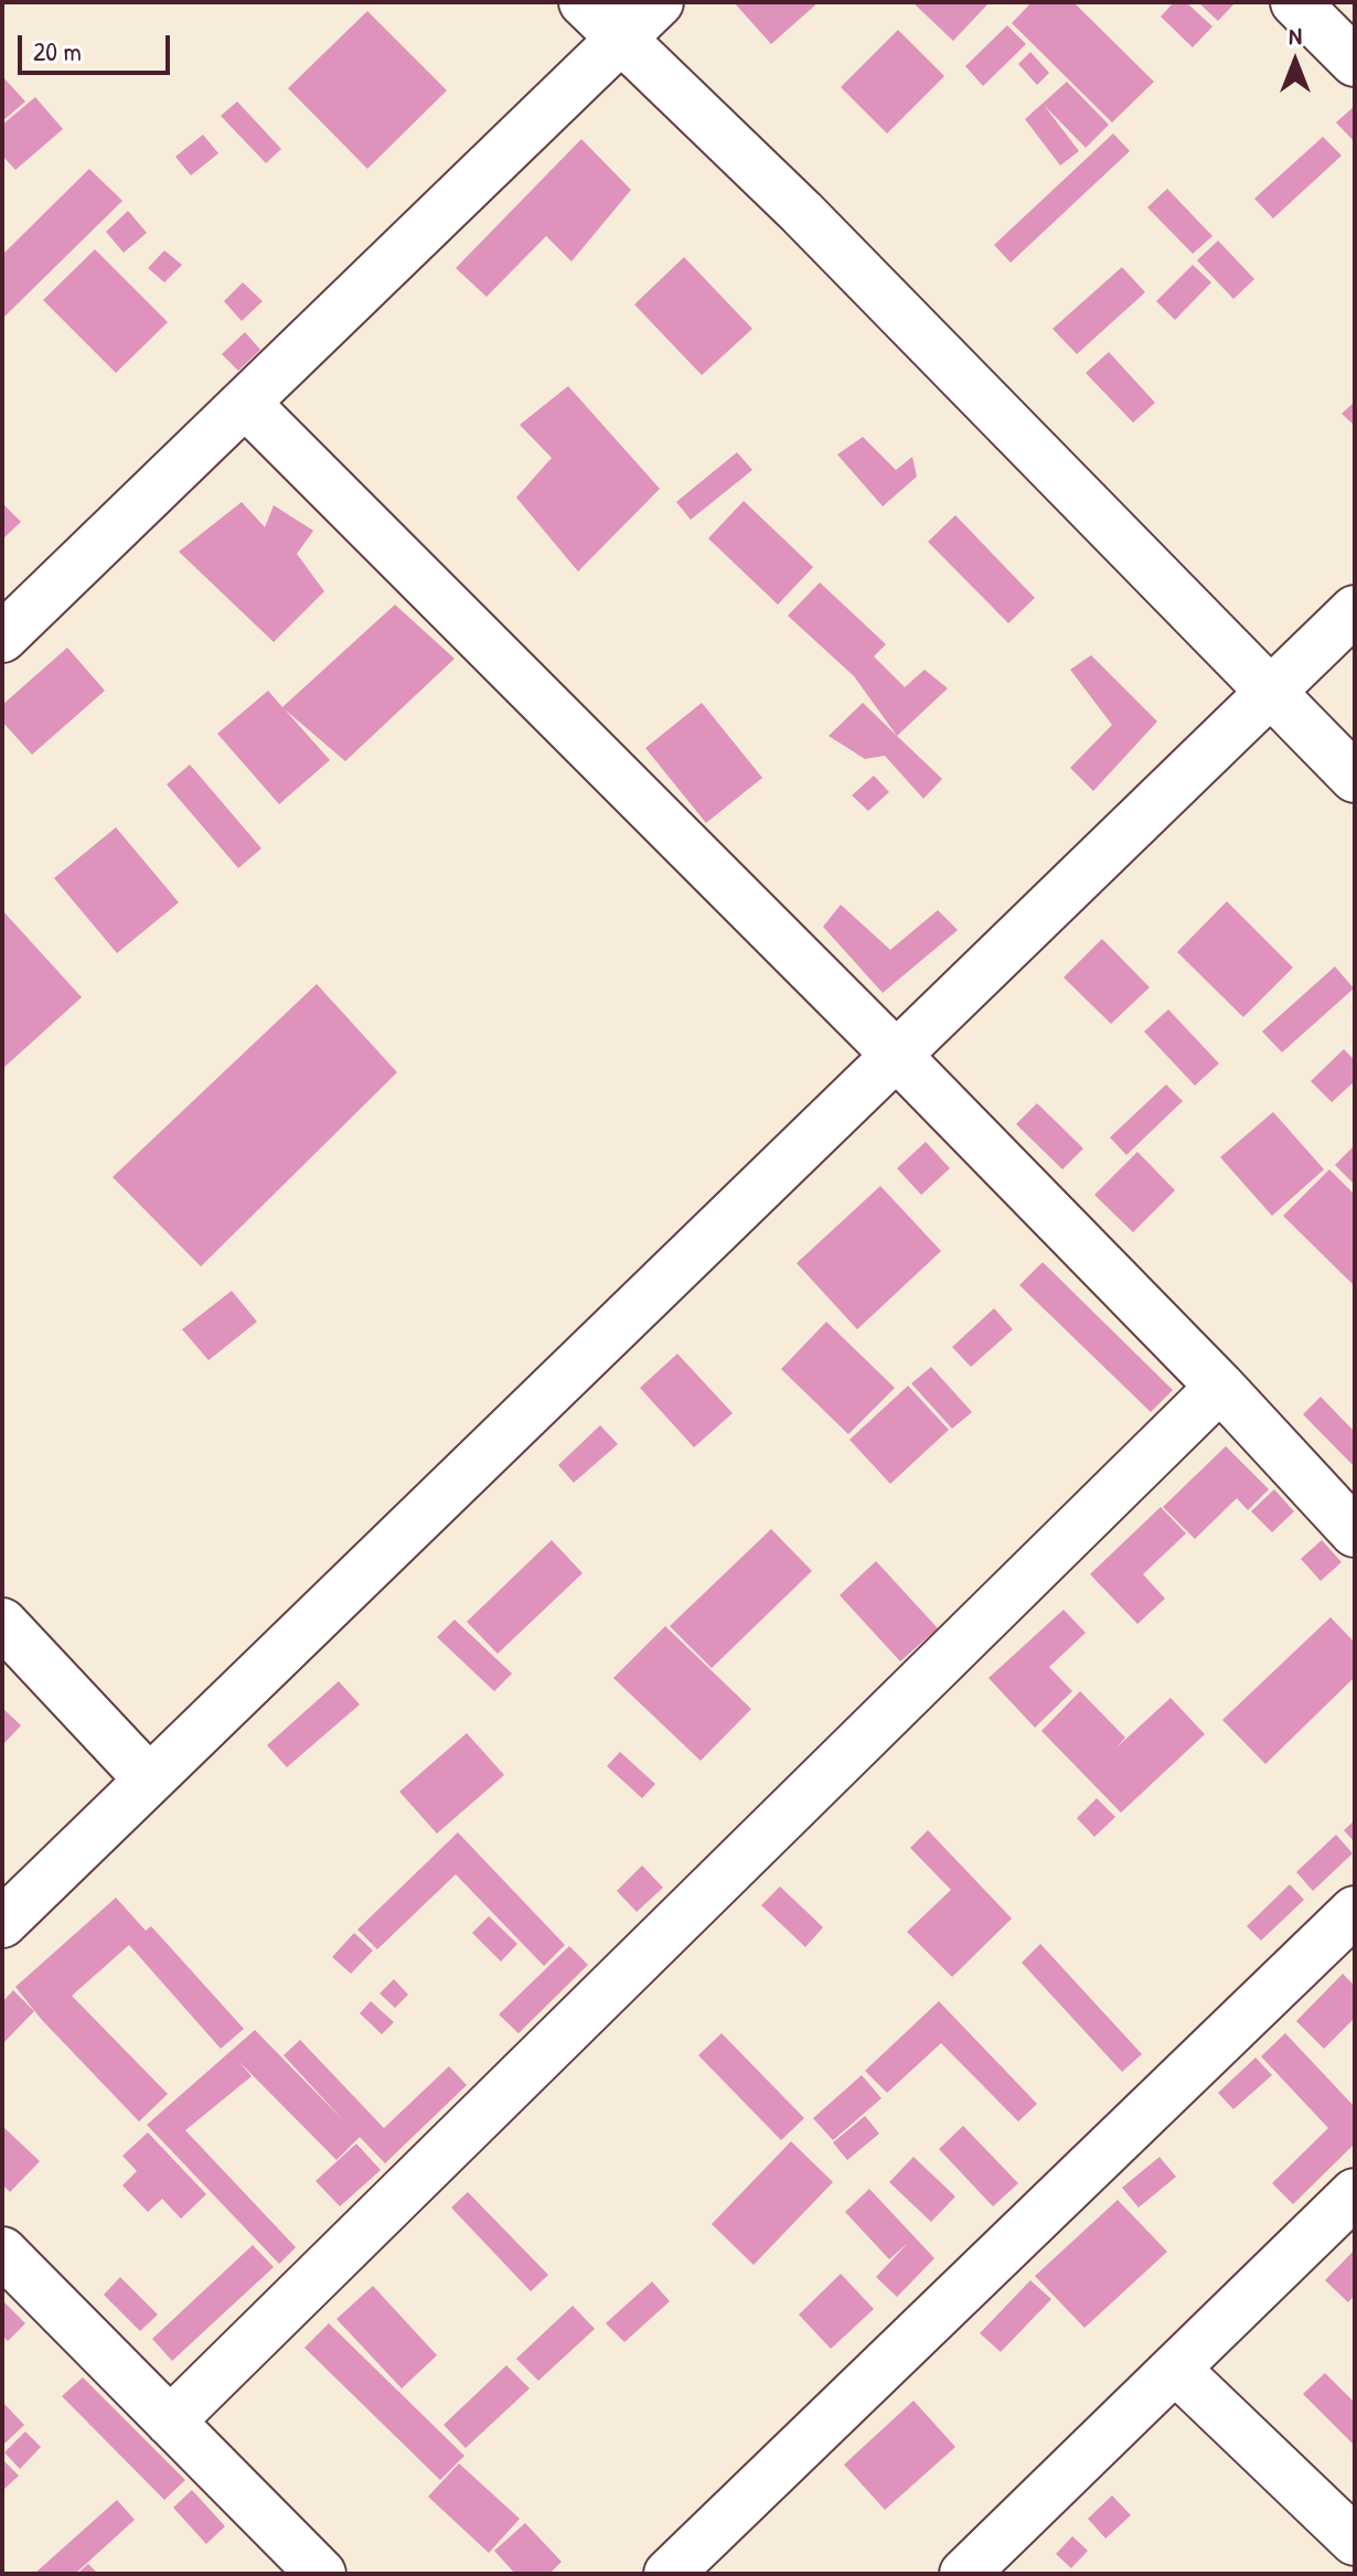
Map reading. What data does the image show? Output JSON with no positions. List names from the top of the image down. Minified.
{"scale_bar":"20 m","north":"top"}
